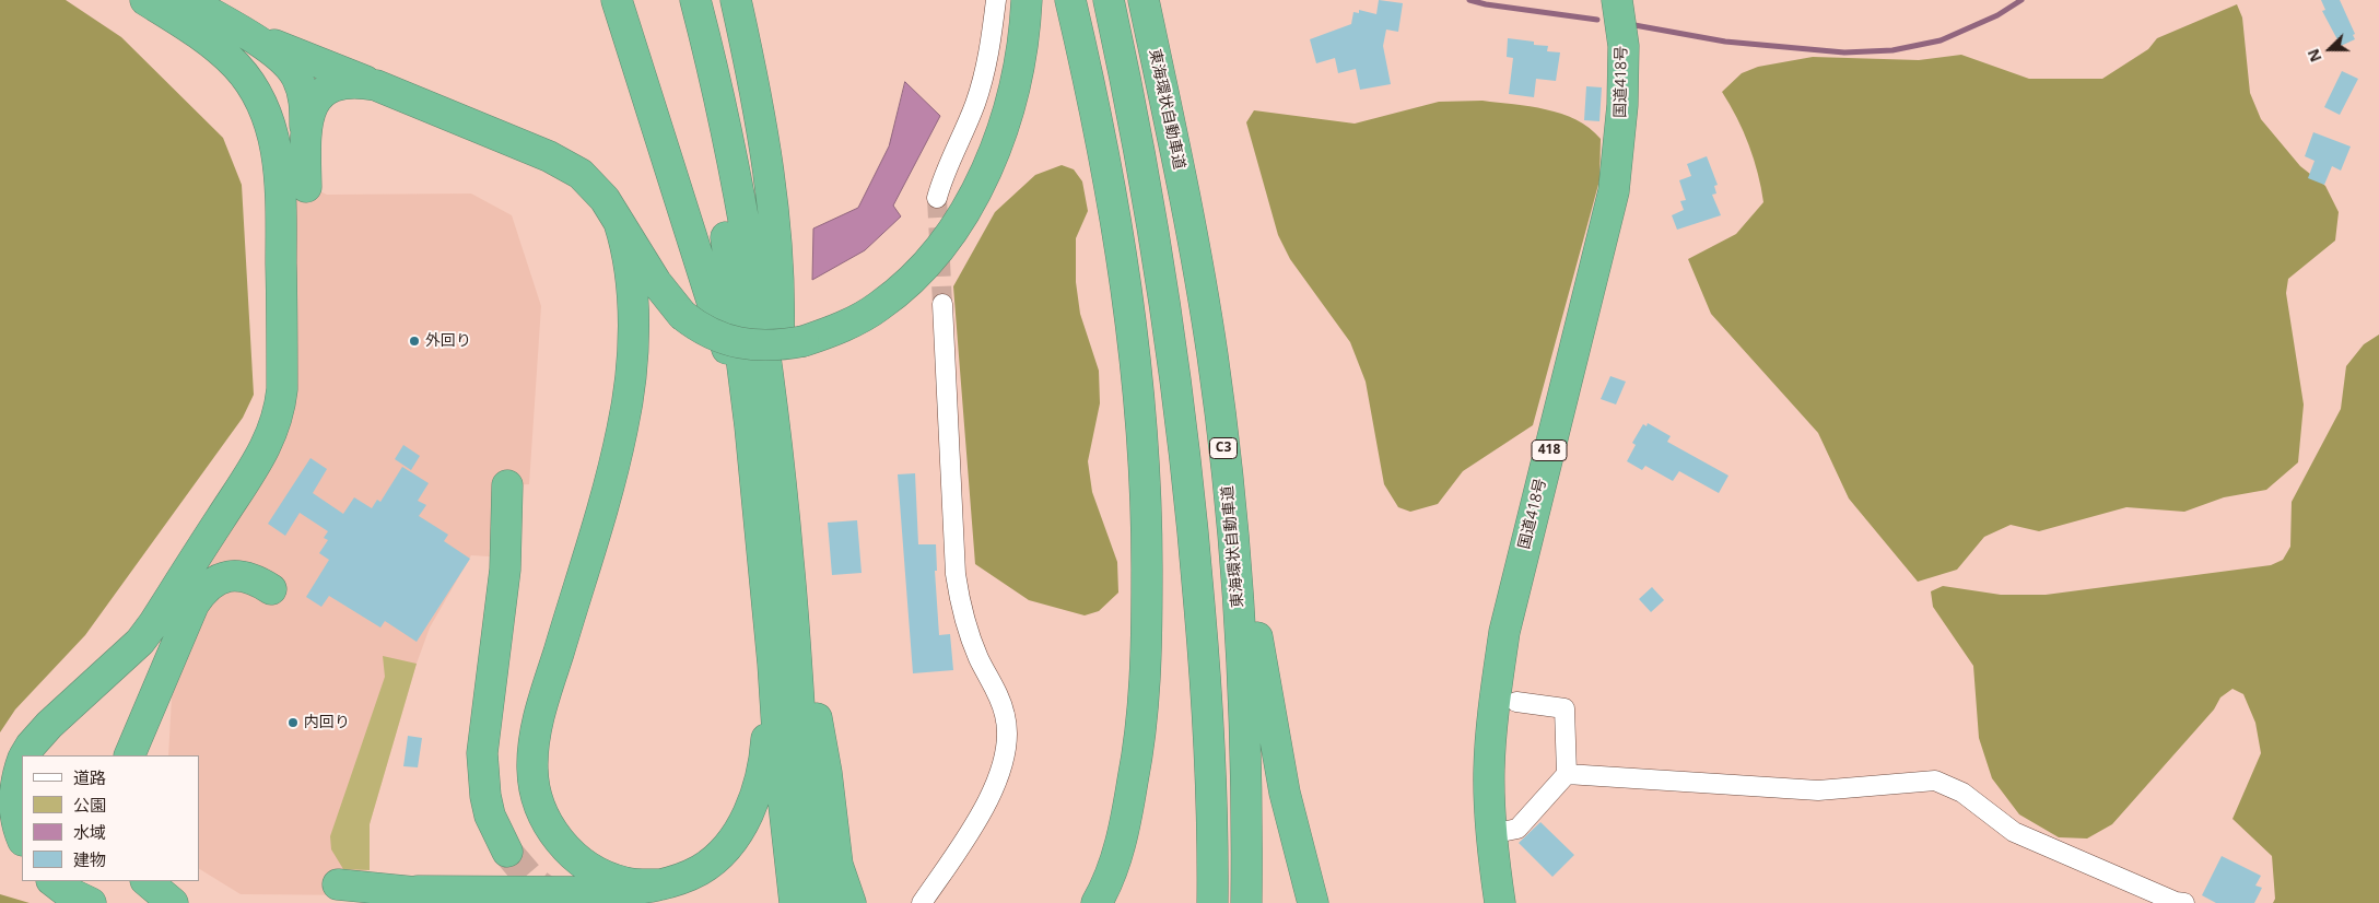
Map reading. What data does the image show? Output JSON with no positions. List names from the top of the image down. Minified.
{"streets":{"highway":["国道418号","東海環状自動車道","C3","418"]},"places":["外回り","内回り"],"legend":["道路","公園","水域","建物"],"north":"left"}
